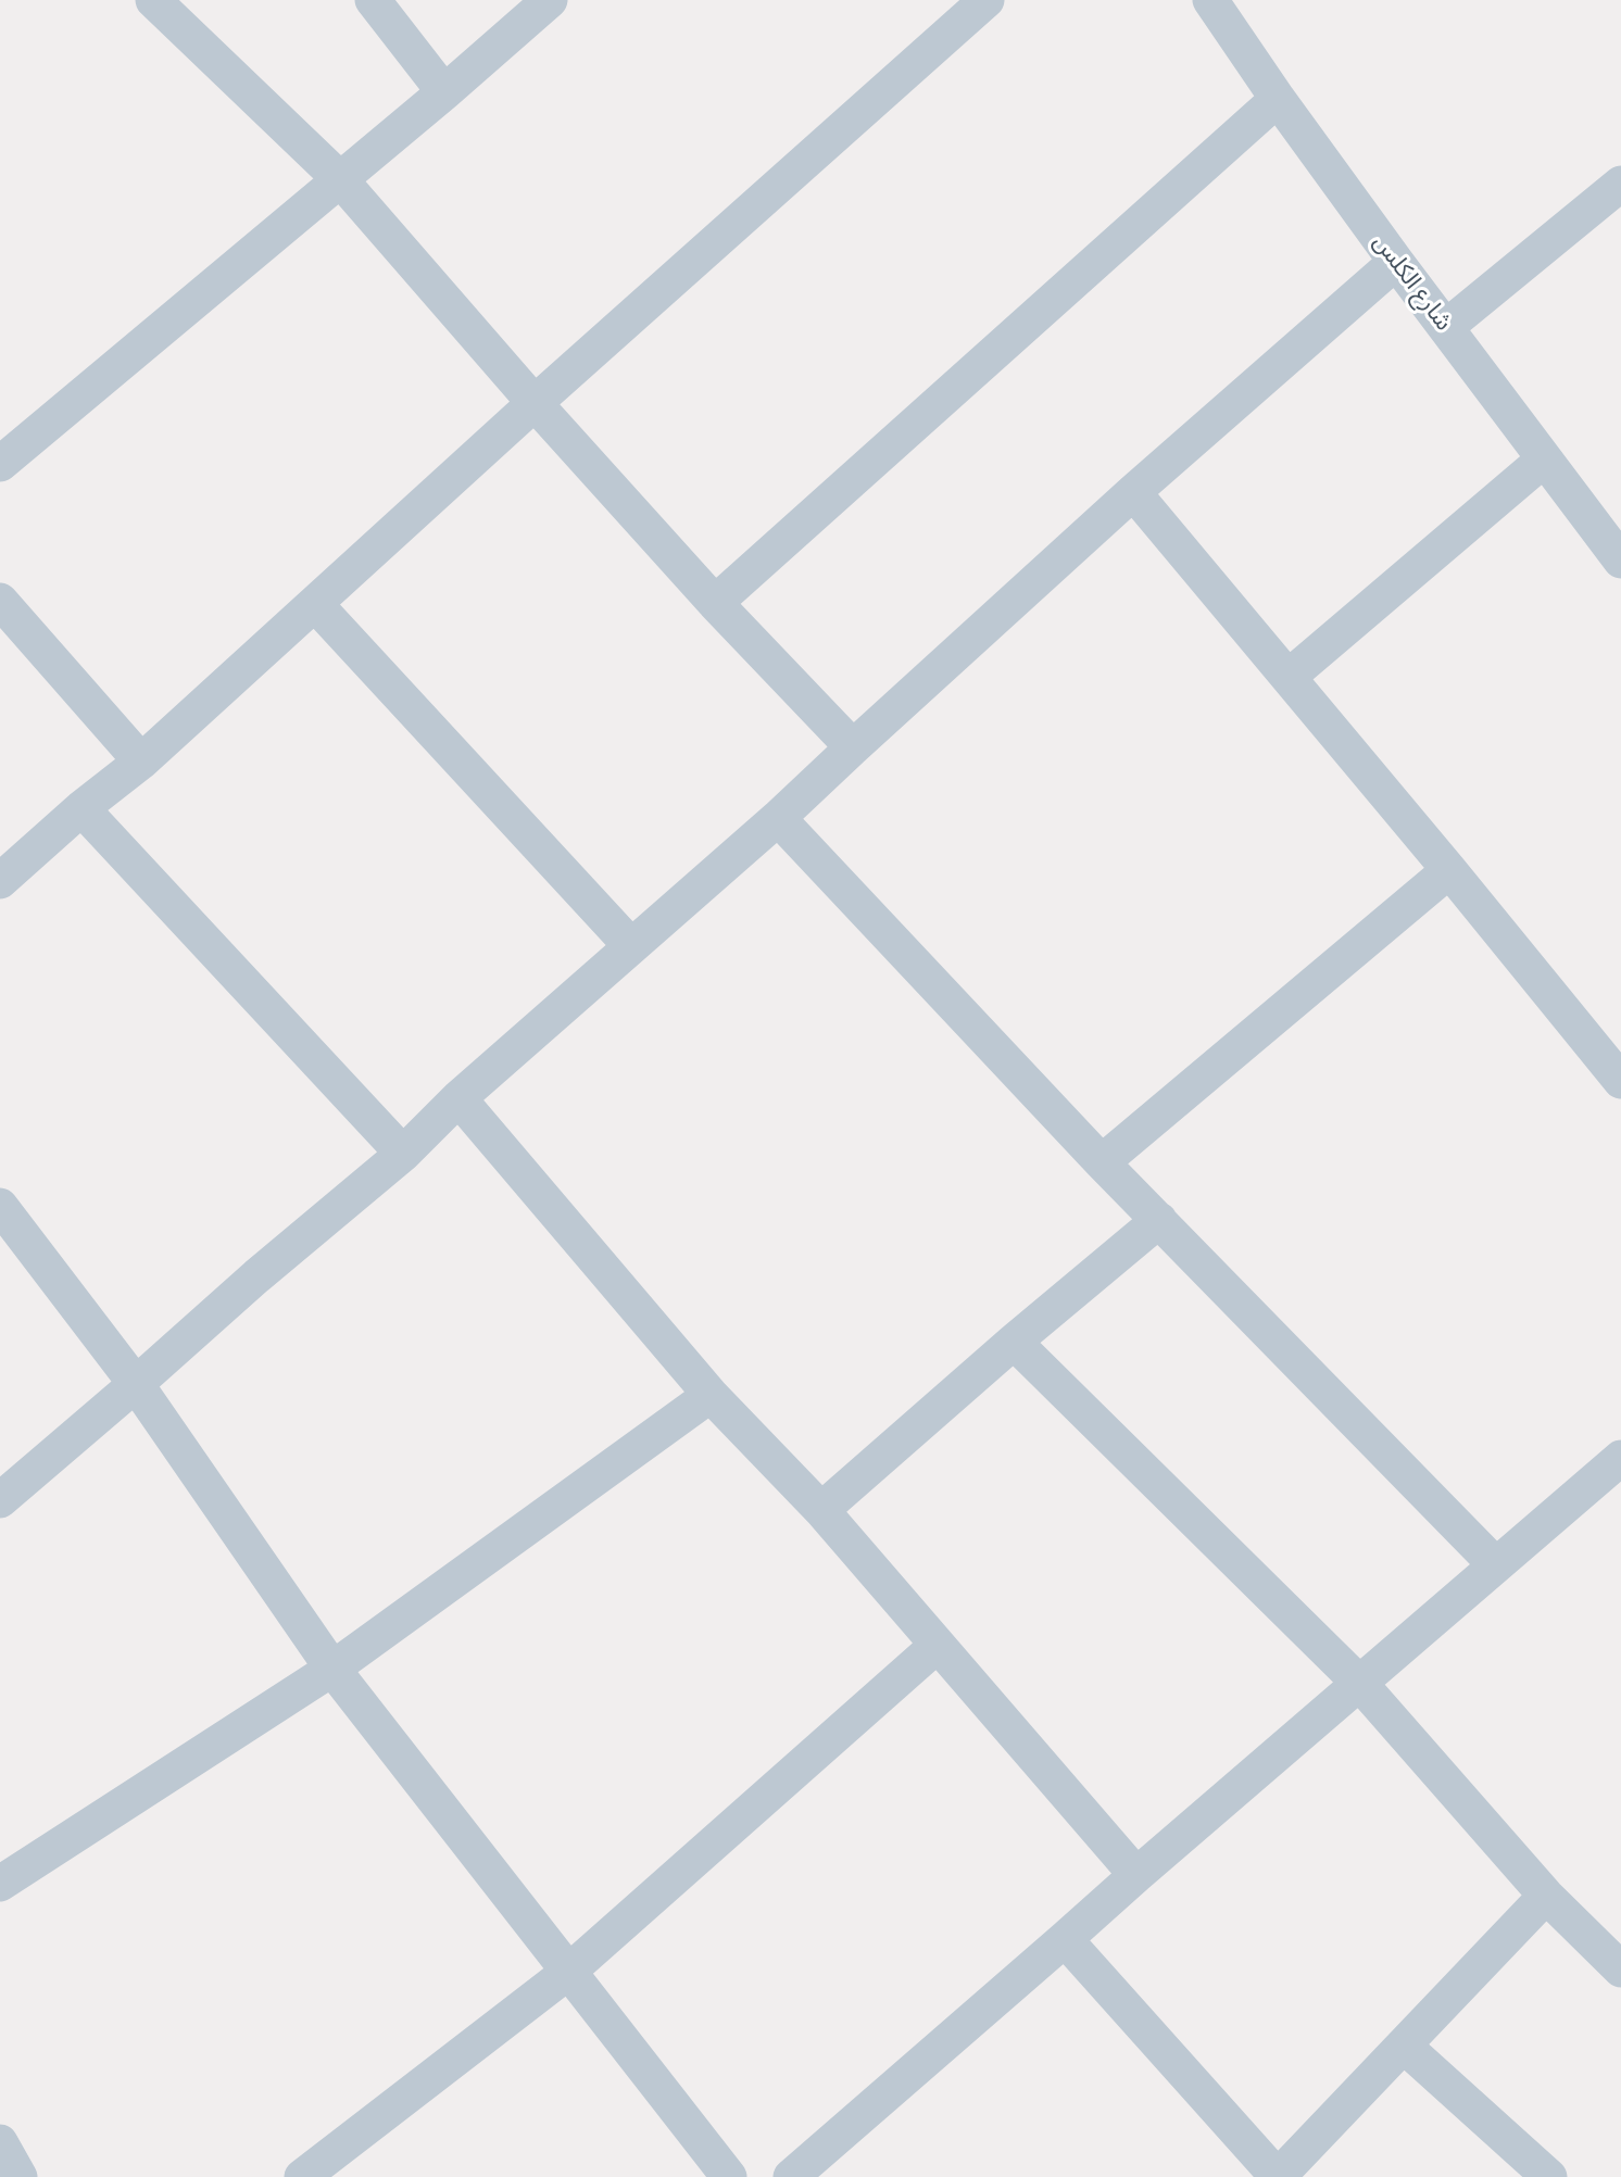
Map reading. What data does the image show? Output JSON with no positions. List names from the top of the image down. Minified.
{"streets":{"street":["شارع الكلس"]}}
